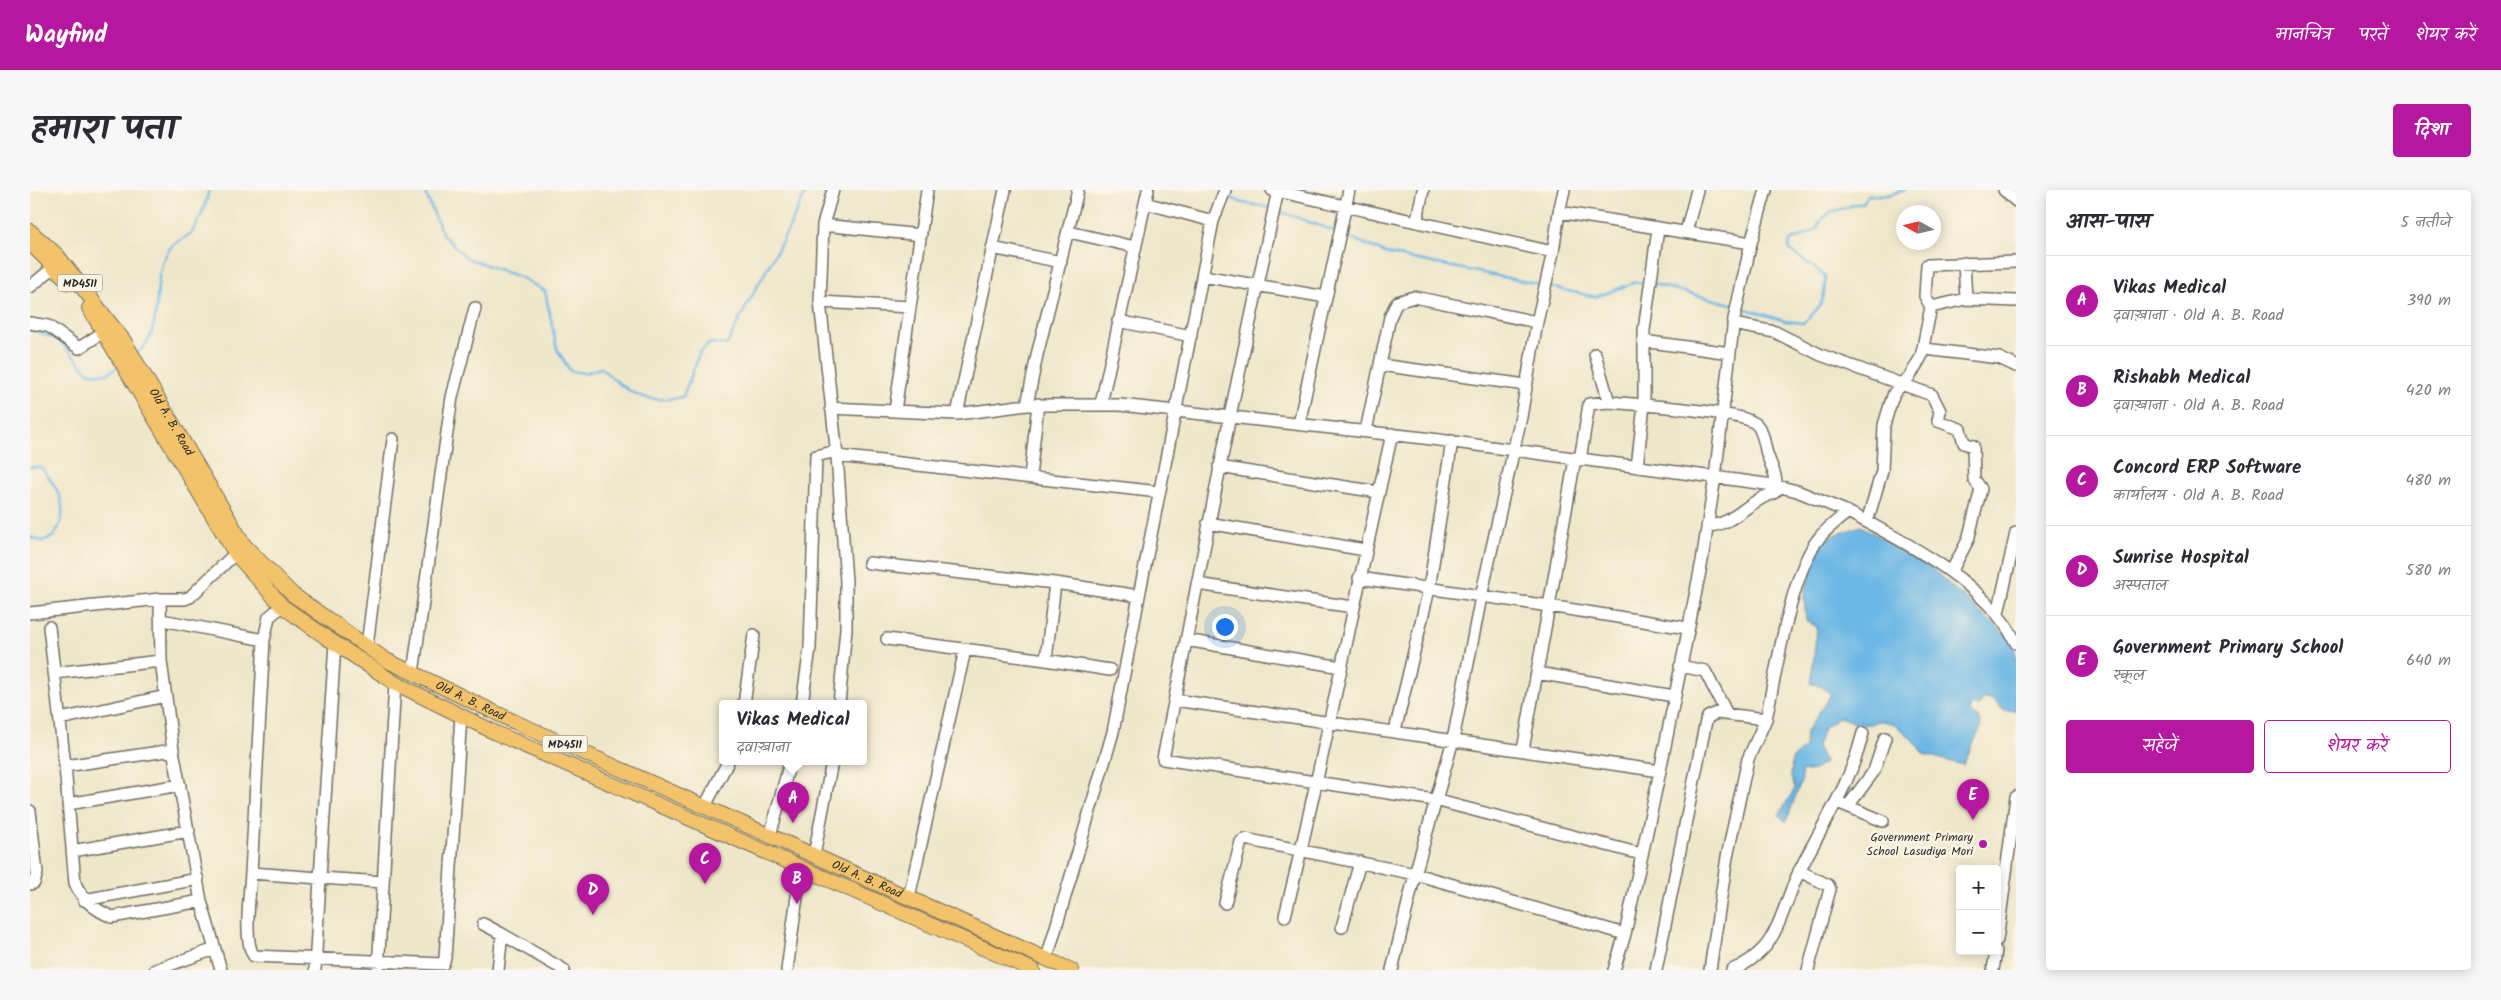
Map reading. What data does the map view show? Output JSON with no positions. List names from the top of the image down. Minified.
{"streets":{"main road":["MD4511","Old A. B. Road"]},"places":["Government Primary School Lasudiya Mori"],"north":"left","page":{"header":"Wayfind","nav":["मानचित्र","परतें","शेयर करें"],"title":"हमारा पता","buttons":["दिशा",["सहेजें","शेयर करें"]],"heading":["आस-पास","5 नतीजे"],"list":[{"mark":"A","name":"Vikas Medical","note":"दवाख़ाना · Old A. B. Road","value":"390 m"},{"mark":"B","name":"Rishabh Medical","note":"दवाख़ाना · Old A. B. Road","value":"420 m"},{"mark":"C","name":"Concord ERP Software","note":"कार्यालय · Old A. B. Road","value":"480 m"},{"mark":"D","name":"Sunrise Hospital","note":"अस्पताल","value":"580 m"},{"mark":"E","name":"Government Primary School","note":"स्कूल","value":"640 m"}],"popup":["Vikas Medical","दवाख़ाना"],"pins":["E","A","C","B","D"],"map_buttons":["+","−"]}}
